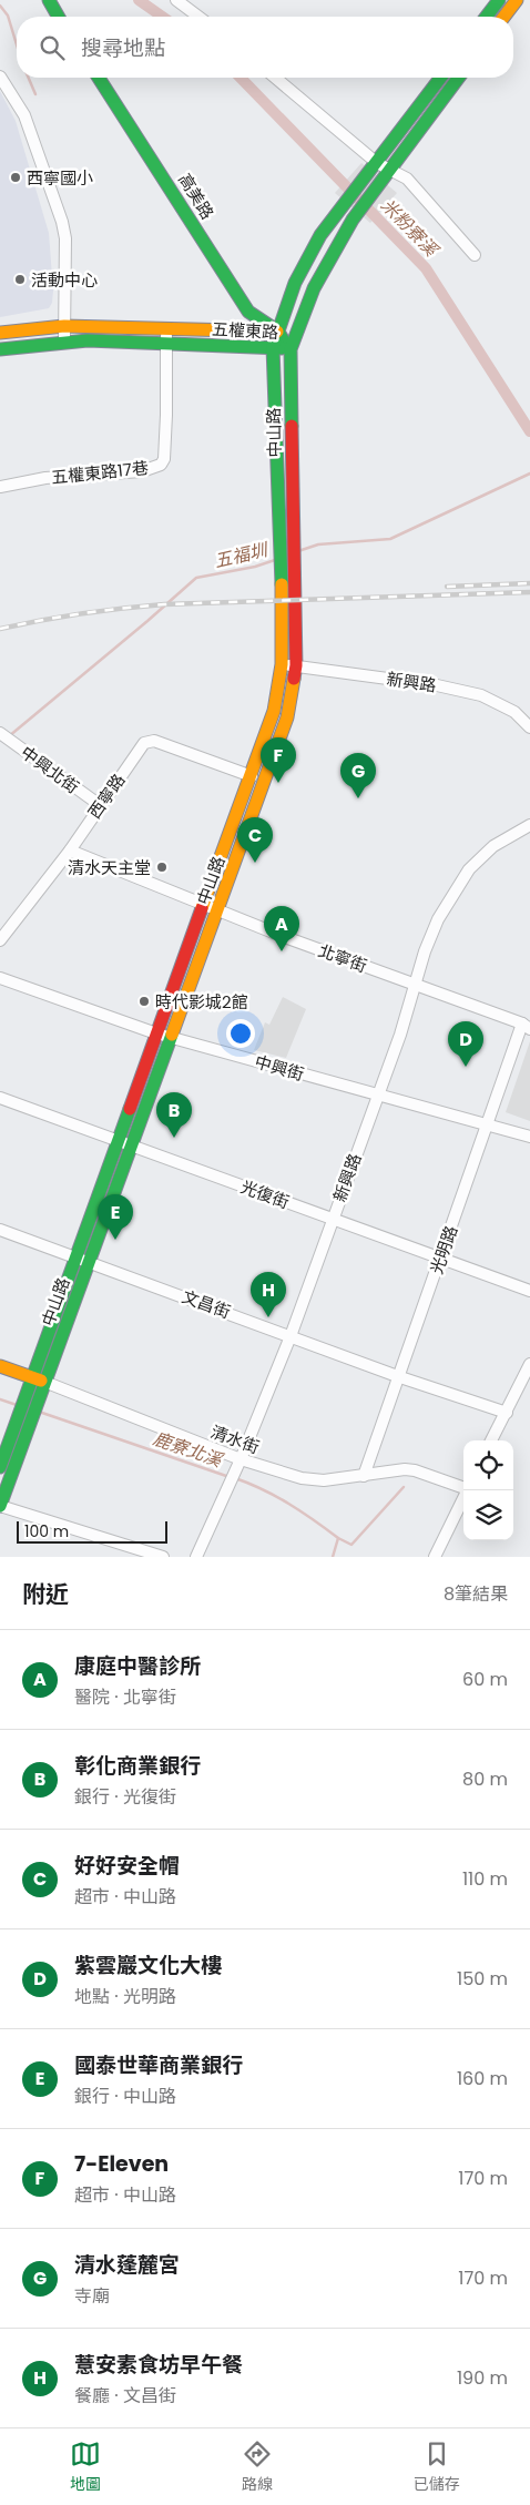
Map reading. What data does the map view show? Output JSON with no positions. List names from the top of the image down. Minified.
{"streets":{"street":["高美路","五權東路","中山路","五權東路17巷","新興路","中興北街","西寧路","北寧街","中興街","光復街","光明路","文昌街","清水街"]},"crossings":[["高美路","五權東路"],["高美路","中山路"],["五權東路","中山路"],["五權東路","五權東路17巷"],["中山路","新興路"],["中山路","西寧路"],["中山路","北寧街"],["中山路","中興街"],["中山路","光復街"],["中山路","文昌街"],["中山路","清水街"],["新興路","北寧街"],["新興路","中興街"],["新興路","光復街"],["新興路","文昌街"],["新興路","清水街"],["中興北街","西寧路"],["西寧路","北寧街"],["北寧街","光明路"],["中興街","光明路"],["光復街","光明路"],["光明路","文昌街"],["光明路","清水街"]],"water":["米粉寮溪","五福圳","鹿寮北溪"],"places":["西寧國小","活動中心","清水天主堂","時代影城2館"],"scale_bar":"100 m","page":{"search":"搜尋地點","pins":["F","G","C","A","D","B","E","H"],"scale":"100 m","heading":["附近","8筆結果"],"list":[{"mark":"A","name":"康庭中醫診所","note":"醫院 · 北寧街","value":"60 m"},{"mark":"B","name":"彰化商業銀行","note":"銀行 · 光復街","value":"80 m"},{"mark":"C","name":"好好安全帽","note":"超市 · 中山路","value":"110 m"},{"mark":"D","name":"紫雲巖文化大樓","note":"地點 · 光明路","value":"150 m"},{"mark":"E","name":"國泰世華商業銀行","note":"銀行 · 中山路","value":"160 m"},{"mark":"F","name":"7-Eleven","note":"超市 · 中山路","value":"170 m"},{"mark":"G","name":"清水蓬麓宮","note":"寺廟","value":"170 m"},{"mark":"H","name":"薏安素食坊早午餐","note":"餐廳 · 文昌街","value":"190 m"}],"nav":["地圖","路線","已儲存"]}}
